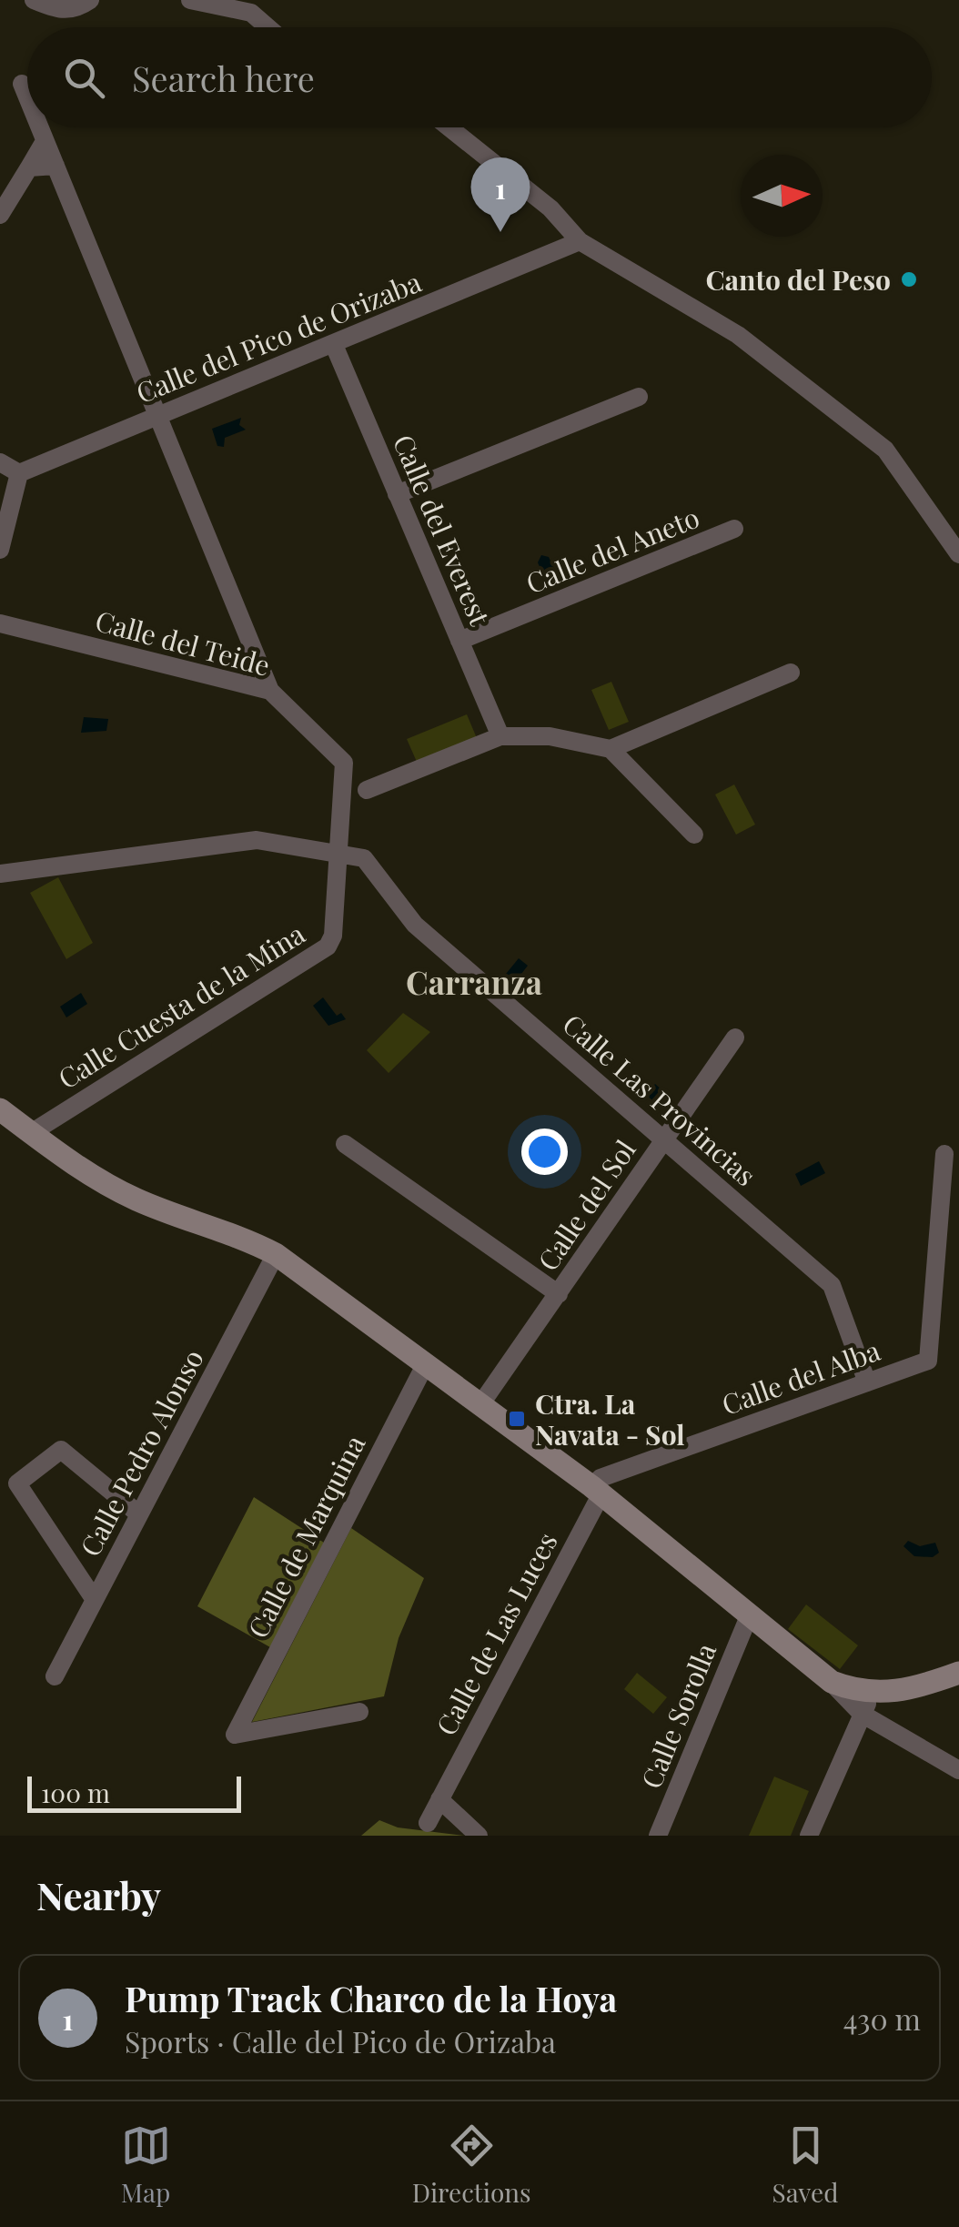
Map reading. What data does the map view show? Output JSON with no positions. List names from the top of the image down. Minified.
{"streets":{"street":["Calle del Pico de Orizaba","Calle del Everest","Calle del Aneto","Calle del Teide","Calle Cuesta de la Mina","Calle Las Provincias","Calle del Sol","Calle del Alba","Calle Pedro Alonso","Calle de Marquina","Calle de Las Luces","Calle Sorolla"]},"crossings":[["Calle del Pico de Orizaba","Calle del Everest"],["Calle del Everest","Calle del Aneto"],["Calle del Teide","Calle Cuesta de la Mina"],["Calle del Teide","Calle Las Provincias"],["Calle Cuesta de la Mina","Calle Las Provincias"],["Calle Las Provincias","Calle del Sol"],["Calle Las Provincias","Calle del Alba"],["Calle del Alba","Calle de Las Luces"]],"districts":["Carranza"],"places":{"other":["Canto del Peso"],"transit":["Ctra. La Navata - Sol"]},"scale_bar":"100 m","north":"right","page":{"search":"Search here","pins":"1","scale":"100 m","heading":"Nearby","list":[{"mark":"1","name":"Pump Track Charco de la Hoya","note":"Sports · Calle del Pico de Orizaba","value":"430 m"}],"nav":["Map","Directions","Saved"]}}
